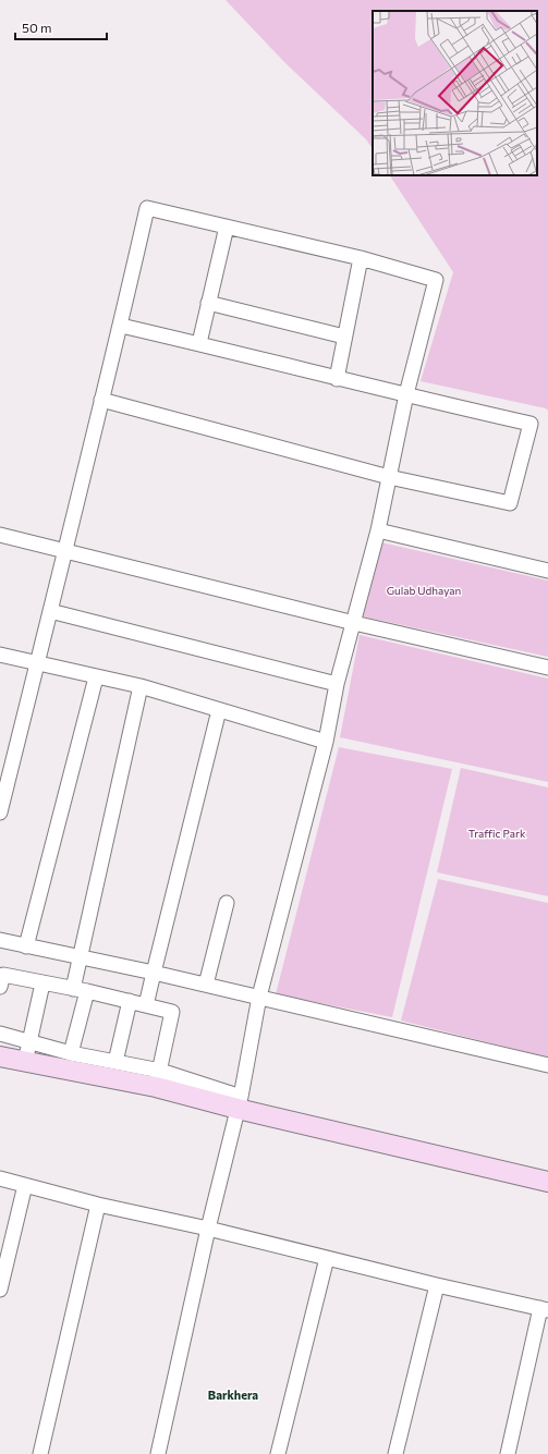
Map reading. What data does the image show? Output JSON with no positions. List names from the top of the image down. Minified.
{"districts":["Barkhera"],"parks":["Gulab Udhayan","Traffic Park"],"scale_bar":"50 m"}
